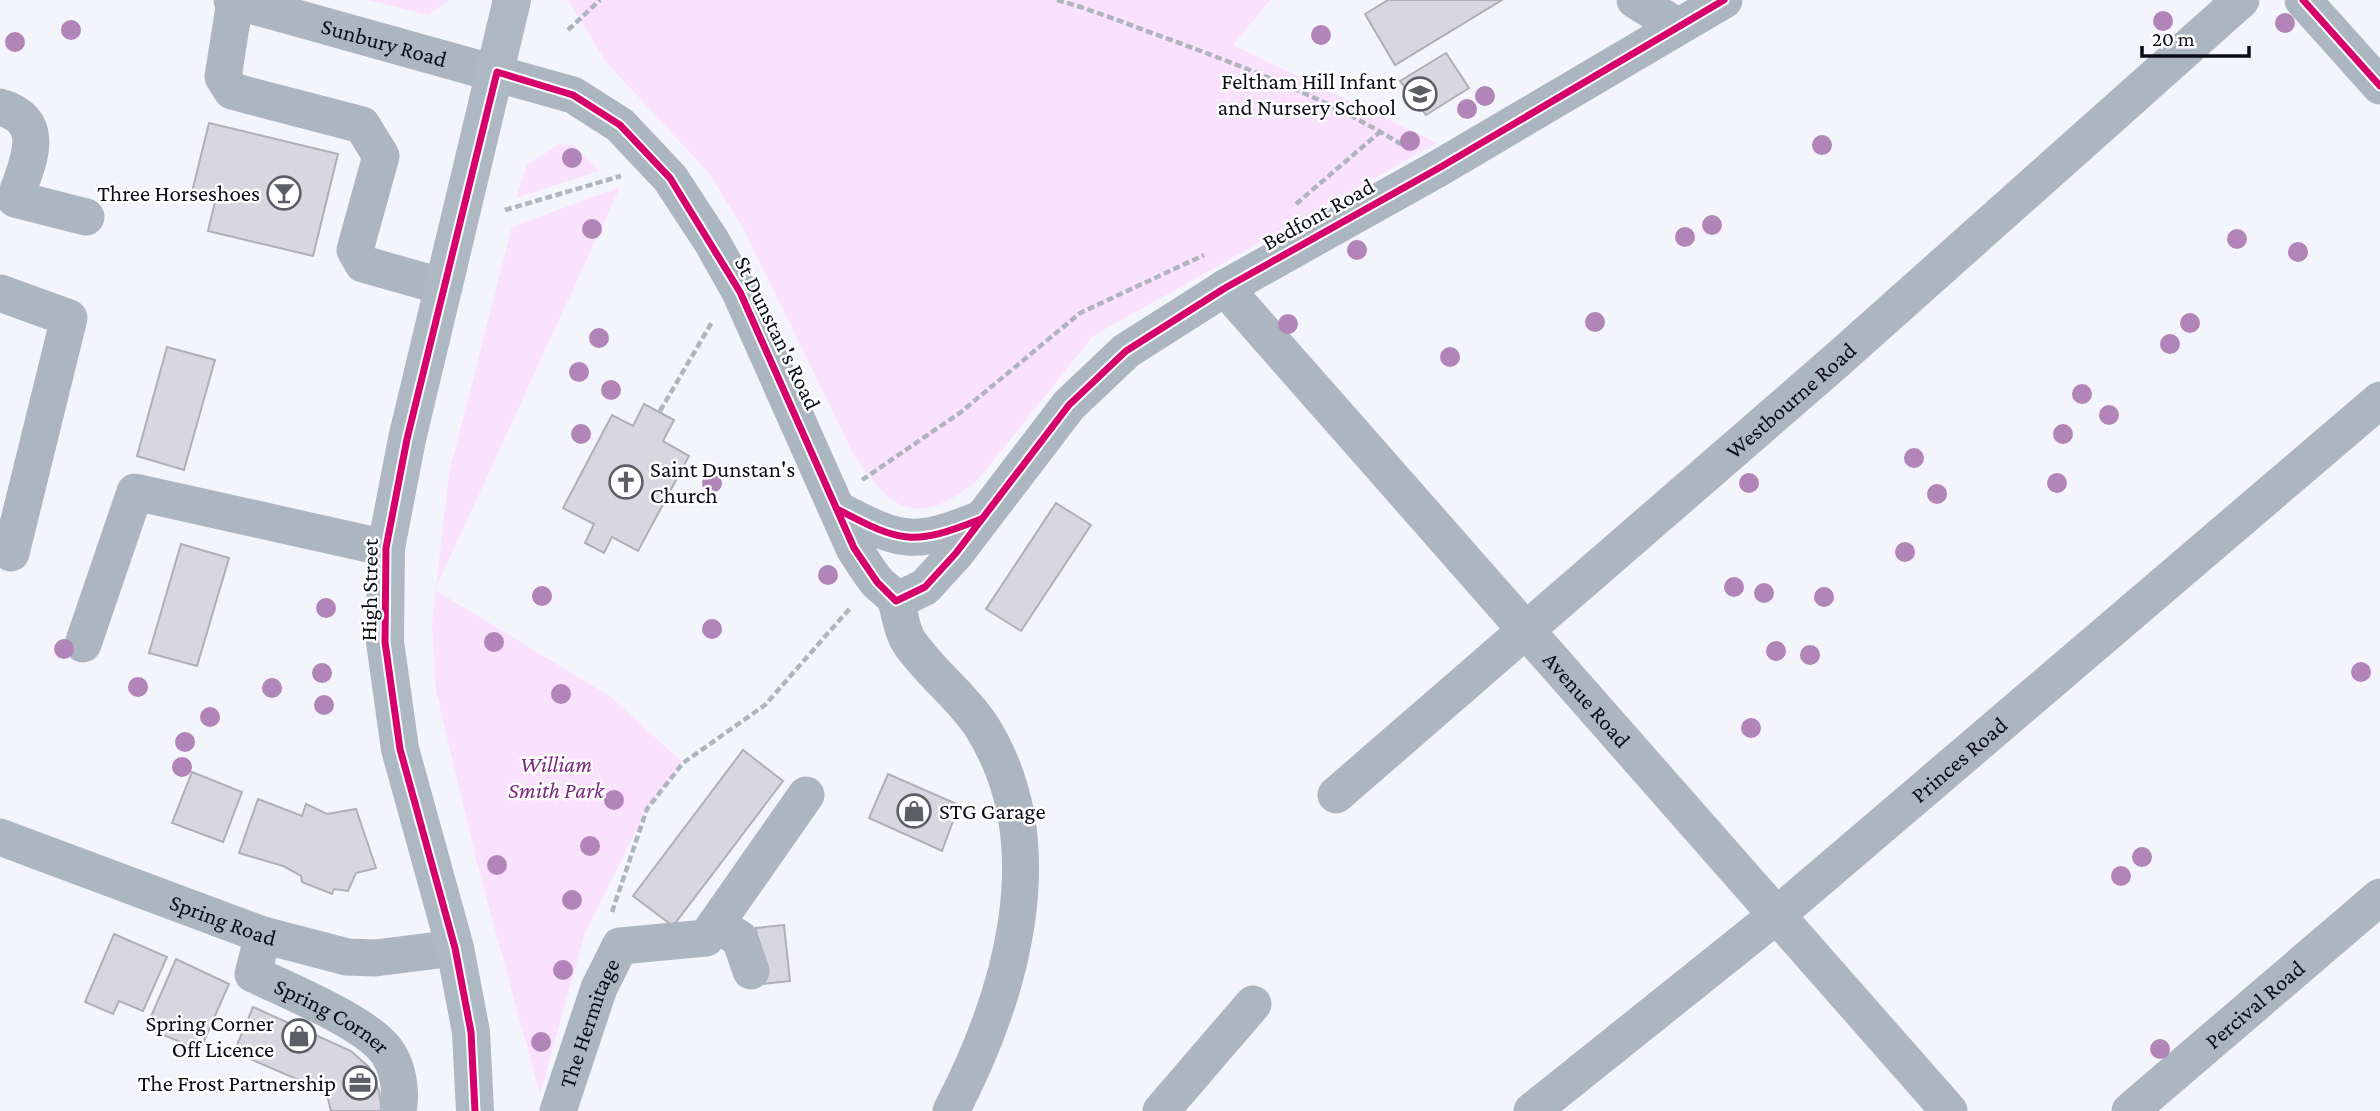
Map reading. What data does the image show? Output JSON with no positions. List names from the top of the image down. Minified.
{"streets":{"main road":["High Street"],"street":["Sunbury Road","Bedfont Road","St Dunstan's Road","Westbourne Road","Avenue Road","Princes Road","Spring Road","Percival Road","Spring Corner","The Hermitage"]},"crossings":[["Sunbury Road","St Dunstan's Road"],["Sunbury Road","High Street"],["Bedfont Road","Avenue Road"],["St Dunstan's Road","High Street"],["Westbourne Road","Avenue Road"],["High Street","Spring Road"],["Avenue Road","Princes Road"],["Spring Road","Spring Corner"]],"parks":["William Smith Park"],"places":{"school or university":["Feltham Hill Infant and Nursery School"],"bar":["Three Horseshoes"],"church":["Saint Dunstan's Church"],"shop":["STG Garage","Spring Corner Off Licence"],"office":["The Frost Partnership"]},"scale_bar":"20 m"}
